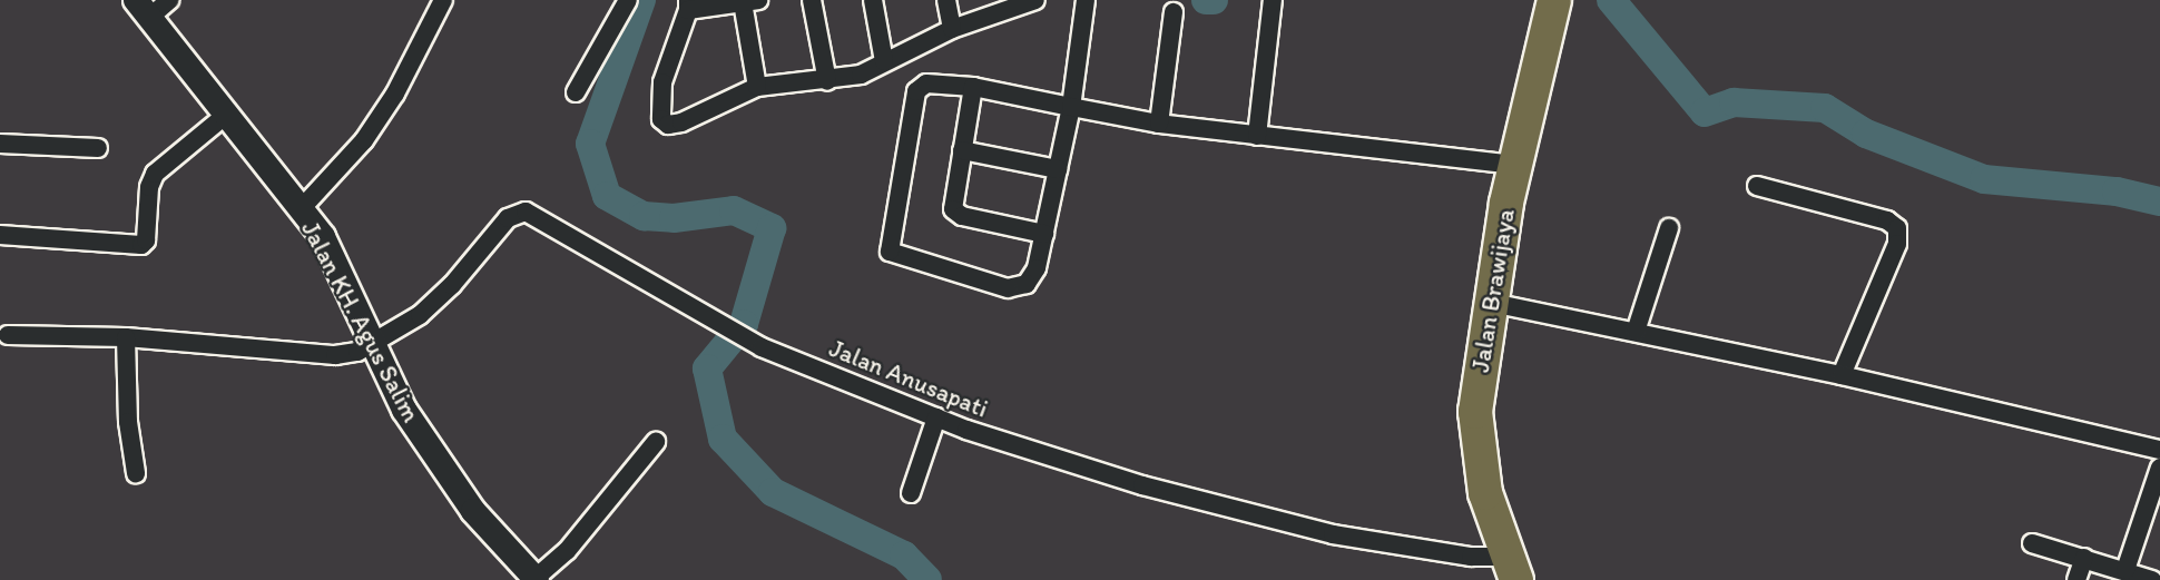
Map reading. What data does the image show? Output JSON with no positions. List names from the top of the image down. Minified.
{"streets":{"highway":["Jalan Brawijaya"],"street":["Jalan KH. Agus Salim","Jalan Anusapati"]},"crossings":[["Jalan Brawijaya","Jalan Anusapati"],["Jalan KH. Agus Salim","Jalan Anusapati"]]}
